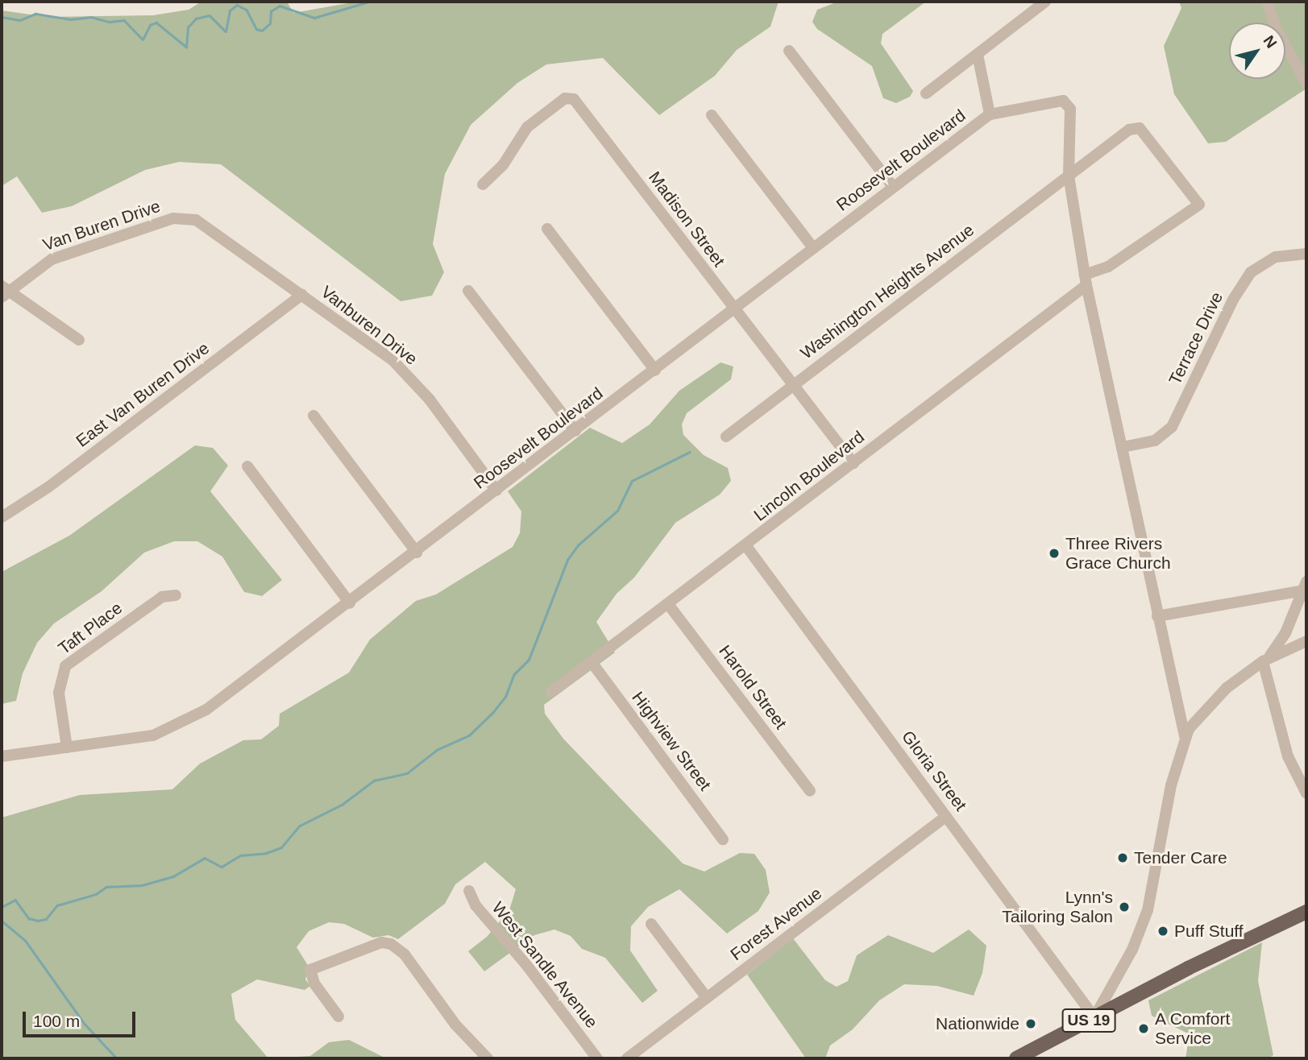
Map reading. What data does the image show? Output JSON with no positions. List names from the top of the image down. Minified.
{"streets":{"main road":["US 19"],"street":["Roosevelt Boulevard","Madison Street","Van Buren Drive","Washington Heights Avenue","Vanburen Drive","Terrace Drive","East Van Buren Drive","Lincoln Boulevard","Taft Place","Harold Street","Highview Street","Gloria Street","Forest Avenue","West Sandle Avenue"]},"crossings":[["Roosevelt Boulevard","Madison Street"],["Roosevelt Boulevard","Washington Heights Avenue"],["Roosevelt Boulevard","Vanburen Drive"],["Roosevelt Boulevard","Taft Place"],["Madison Street","Washington Heights Avenue"],["Madison Street","Lincoln Boulevard"],["Van Buren Drive","Vanburen Drive"],["Van Buren Drive","East Van Buren Drive"],["Washington Heights Avenue","Lincoln Boulevard"],["Vanburen Drive","East Van Buren Drive"],["Lincoln Boulevard","Harold Street"],["Lincoln Boulevard","Highview Street"],["Lincoln Boulevard","Gloria Street"],["Gloria Street","Forest Avenue"],["Gloria Street","US 19"]],"places":["Three Rivers Grace Church","Tender Care","Lynn's Tailoring Salon","Puff Stuff","Nationwide","A Comfort Service"],"scale_bar":"100 m","north":"top right"}
